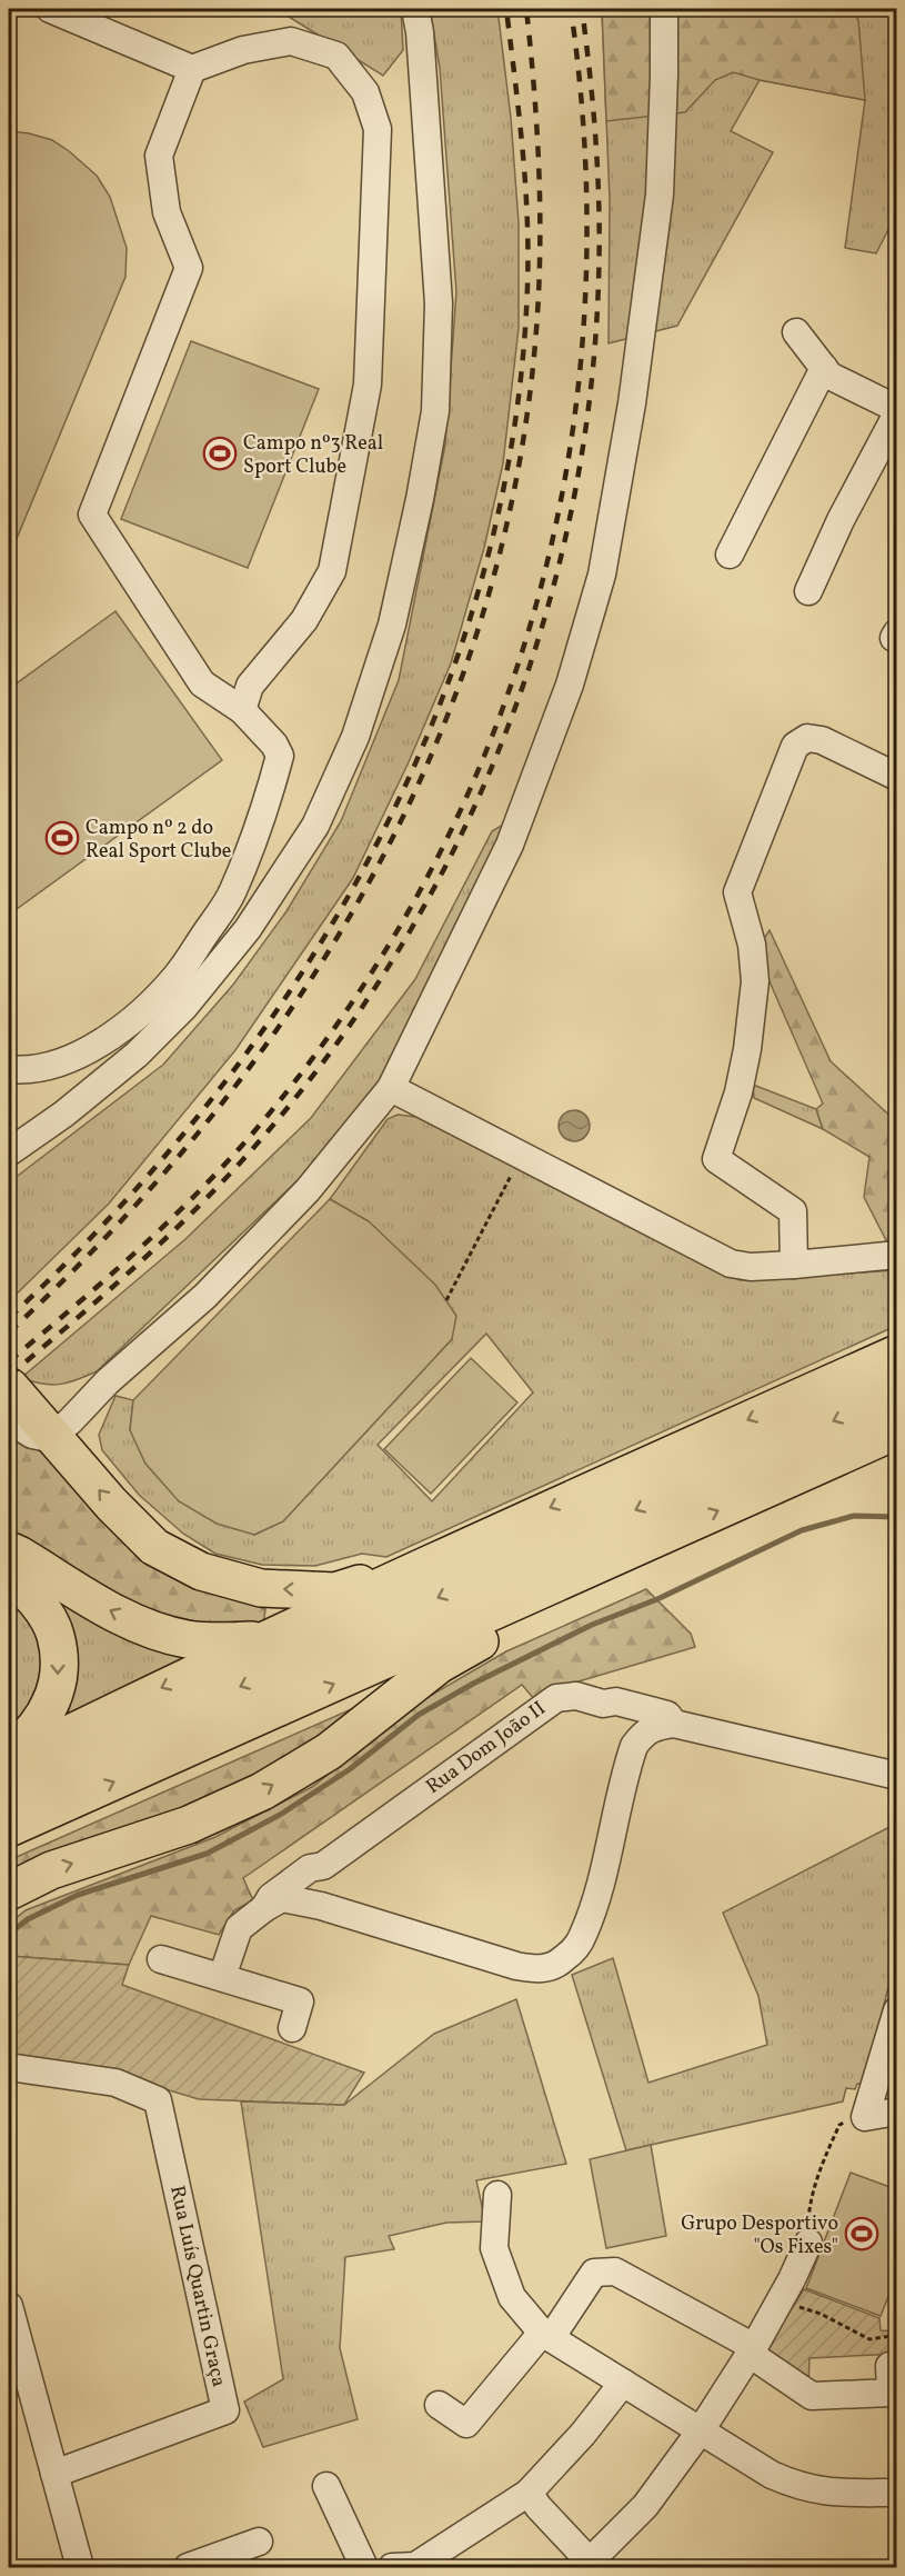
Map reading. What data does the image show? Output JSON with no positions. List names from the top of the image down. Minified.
{"streets":{"street":["Rua Dom João II","Rua Luís Quartin Graça"]},"places":{"sports":["Campo nº3 Real Sport Clube","Campo nº 2 do Real Sport Clube","Grupo Desportivo \"Os Fixes\""]}}
